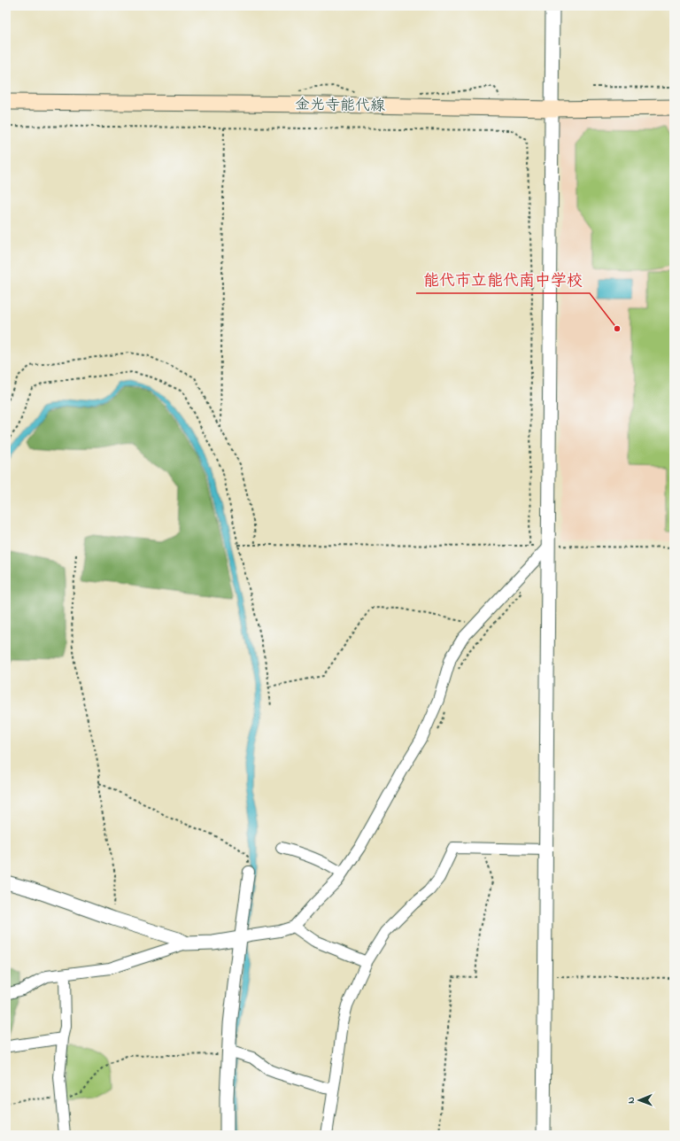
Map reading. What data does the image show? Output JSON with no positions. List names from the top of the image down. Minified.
{"streets":{"main road":["金光寺能代線"]},"places":["能代市立能代南中学校"],"north":"left"}
